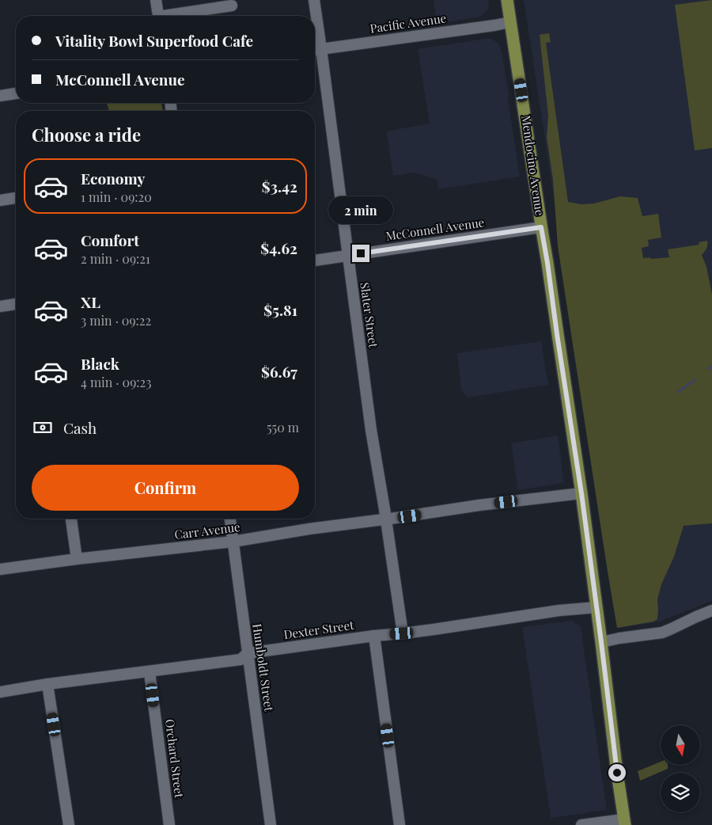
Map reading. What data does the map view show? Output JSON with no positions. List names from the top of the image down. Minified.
{"streets":{"main road":["Mendocino Avenue"],"street":["Pacific Avenue","McConnell Avenue","Slater Street","Carr Avenue","Dexter Street","Humboldt Street","Orchard Street"]},"crossings":[["Pacific Avenue","Mendocino Avenue"],["Pacific Avenue","Slater Street"],["Mendocino Avenue","McConnell Avenue"],["Mendocino Avenue","Carr Avenue"],["Mendocino Avenue","Dexter Street"],["McConnell Avenue","Slater Street"],["Slater Street","Carr Avenue"],["Slater Street","Dexter Street"],["Carr Avenue","Humboldt Street"],["Dexter Street","Humboldt Street"],["Dexter Street","Orchard Street"]],"north":"bottom","page":{"banner":["Vitality Bowl Superfood Cafe","McConnell Avenue"],"heading":"Choose a ride","list":[{"name":"Economy","note":"1 min · 09:20","value":"$3.42"},{"name":"Comfort","note":"2 min · 09:21","value":"$4.62"},{"name":"XL","note":"3 min · 09:22","value":"$5.81"},{"name":"Black","note":"4 min · 09:23","value":"$6.67"}],"bubble":"2 min","pay":["Cash","550 m"],"buttons":"Confirm"}}
